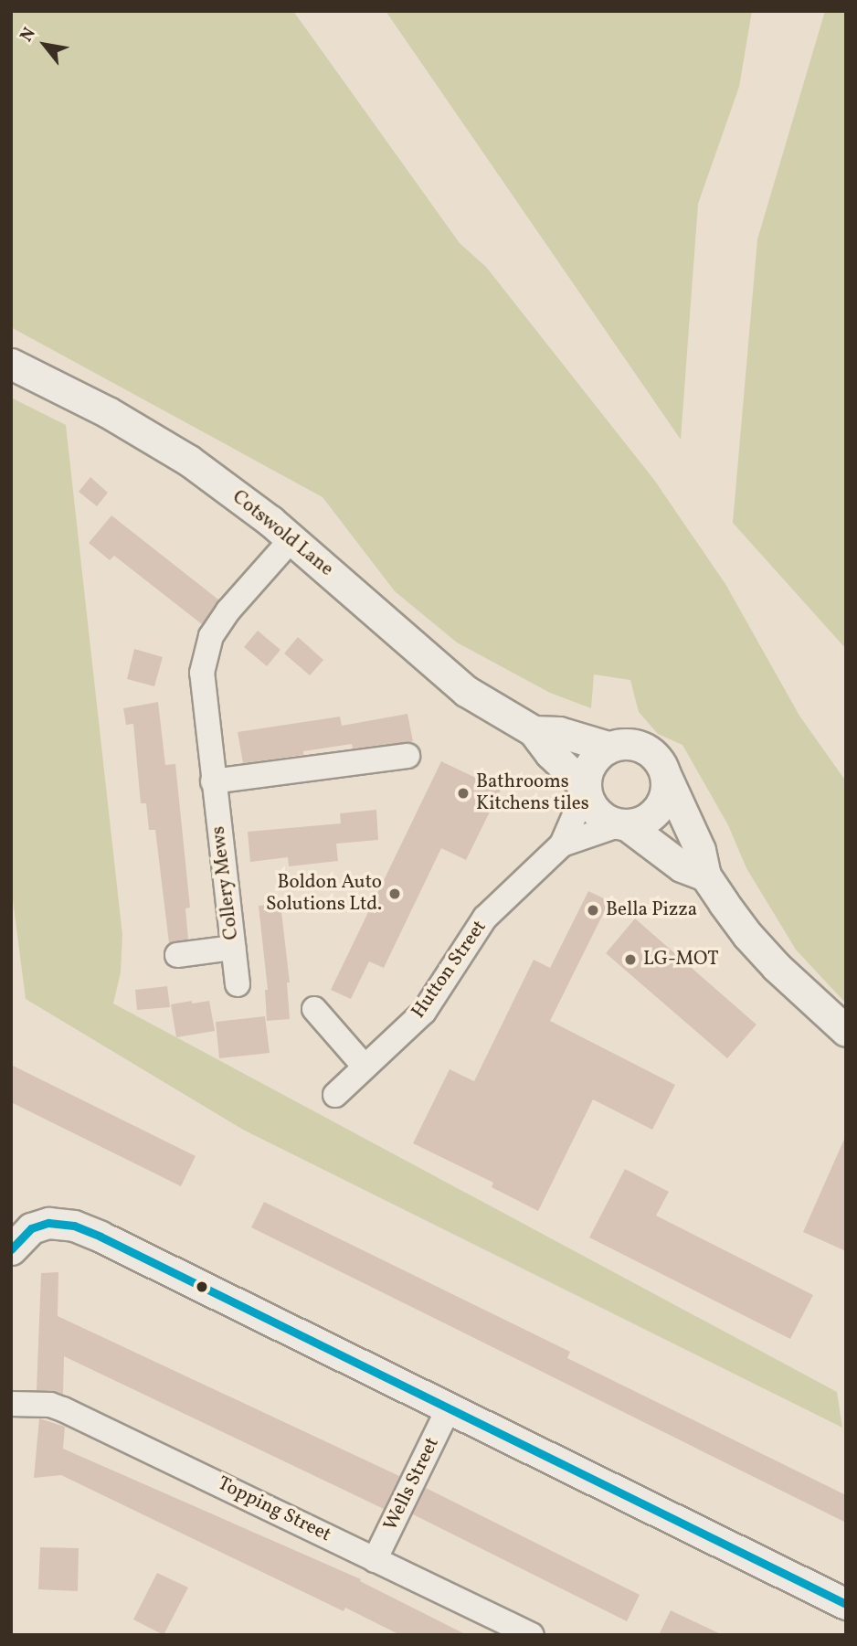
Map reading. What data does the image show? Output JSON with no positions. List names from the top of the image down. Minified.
{"streets":{"street":["Cotswold Lane","Collery Mews","Hutton Street","Wells Street","Topping Street"]},"crossings":[["Cotswold Lane","Collery Mews"],["Cotswold Lane","Hutton Street"],["Wells Street","Topping Street"]],"places":["Bathrooms Kitchens tiles","Boldon Auto Solutions Ltd.","Bella Pizza","LG-MOT"],"north":"top left"}
